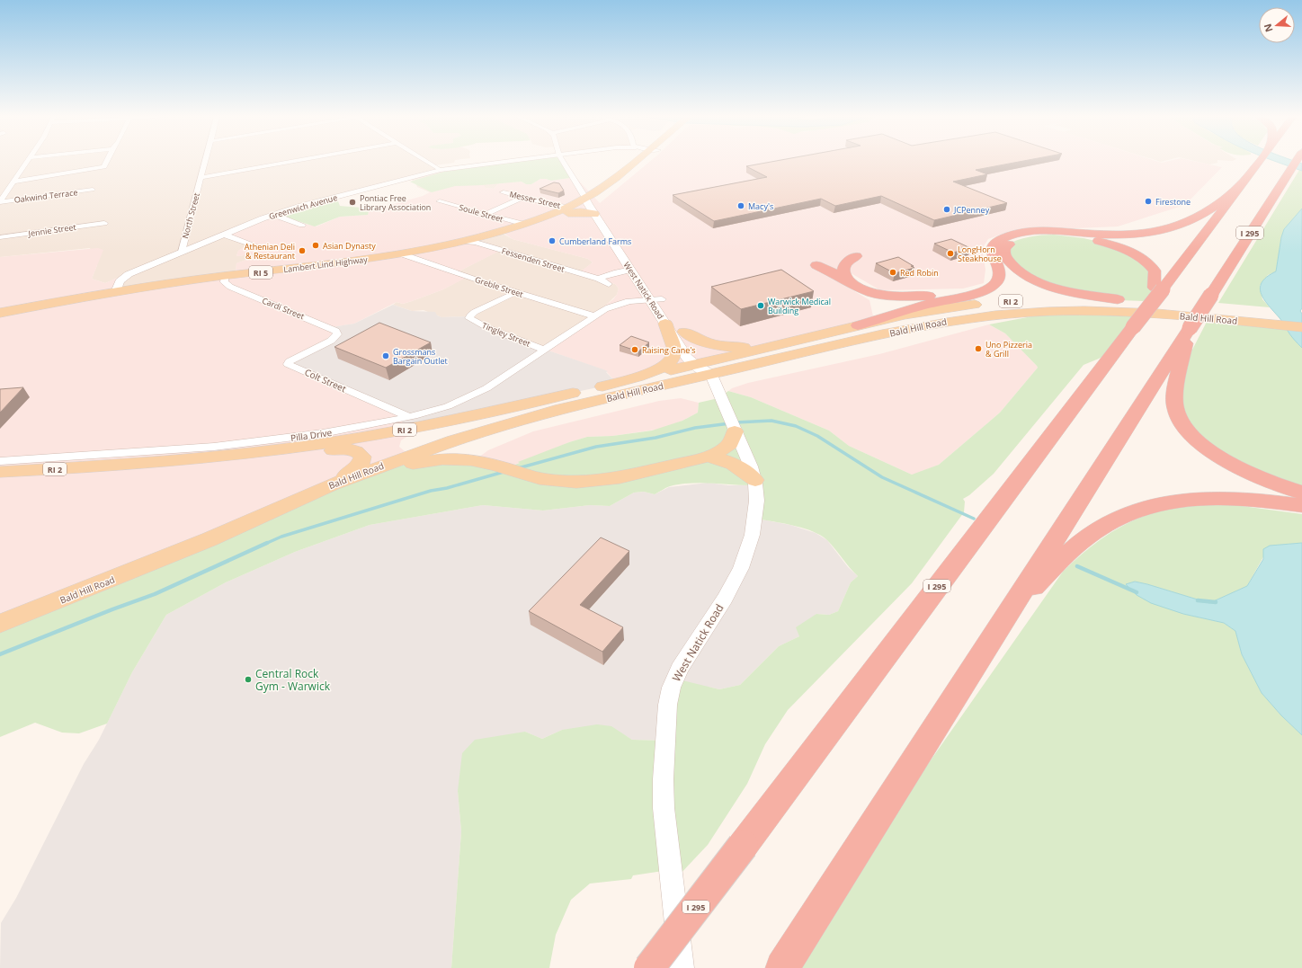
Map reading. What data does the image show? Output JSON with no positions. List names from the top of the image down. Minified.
{"streets":{"highway":["I 295"],"main road":["Lambert Lind Highway","RI 5","West Natick Road","RI 2","Bald Hill Road"],"street":["Oakwind Terrace","Messer Street","Greenwich Avenue","Soule Street","North Street","Jennie Street","Fessenden Street","Greble Street","Cardi Street","Tingley Street","Colt Street","Pilla Drive"]},"crossings":[["Messer Street","Lambert Lind Highway"],["Greenwich Avenue","North Street"],["Greenwich Avenue","Lambert Lind Highway"],["I 295","Bald Hill Road"],["Fessenden Street","Lambert Lind Highway"],["Lambert Lind Highway","Greble Street"],["Lambert Lind Highway","West Natick Road"],["Lambert Lind Highway","Cardi Street"],["Greble Street","Tingley Street"],["Greble Street","Pilla Drive"],["West Natick Road","Bald Hill Road"],["West Natick Road","Pilla Drive"],["Cardi Street","Colt Street"],["Tingley Street","Pilla Drive"],["Colt Street","Pilla Drive"]],"places":["Firestone","Pontiac Free Library Association","Macy's","JCPenney","Cumberland Farms","Asian Dynasty","Athenian Deli & Restaurant","LongHorn Steakhouse","Red Robin","Warwick Medical Building","Uno Pizzeria & Grill","Raising Cane's","Grossmans Bargain Outlet","Central Rock Gym - Warwick"],"north":"left"}
